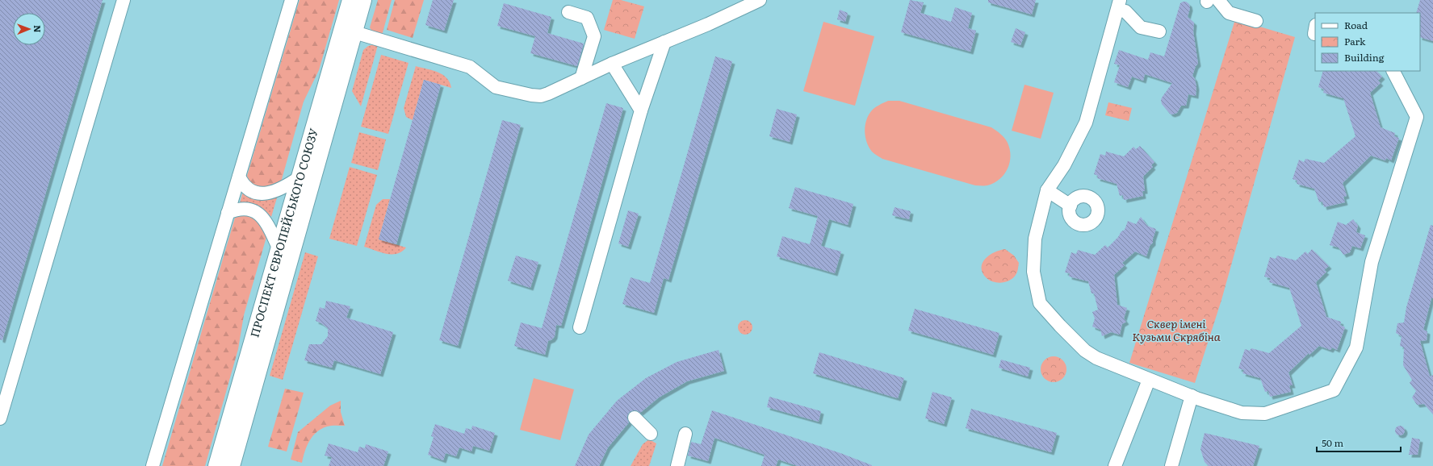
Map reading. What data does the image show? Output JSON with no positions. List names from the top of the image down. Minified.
{"streets":{"main road":["ПРОСПЕКТ ЄВРОПЕЙСЬКОГО СОЮЗУ"]},"parks":["Сквер імені Кузьми Скрябіна"],"legend":["Road","Park","Building"],"scale_bar":"50 m","north":"right"}
